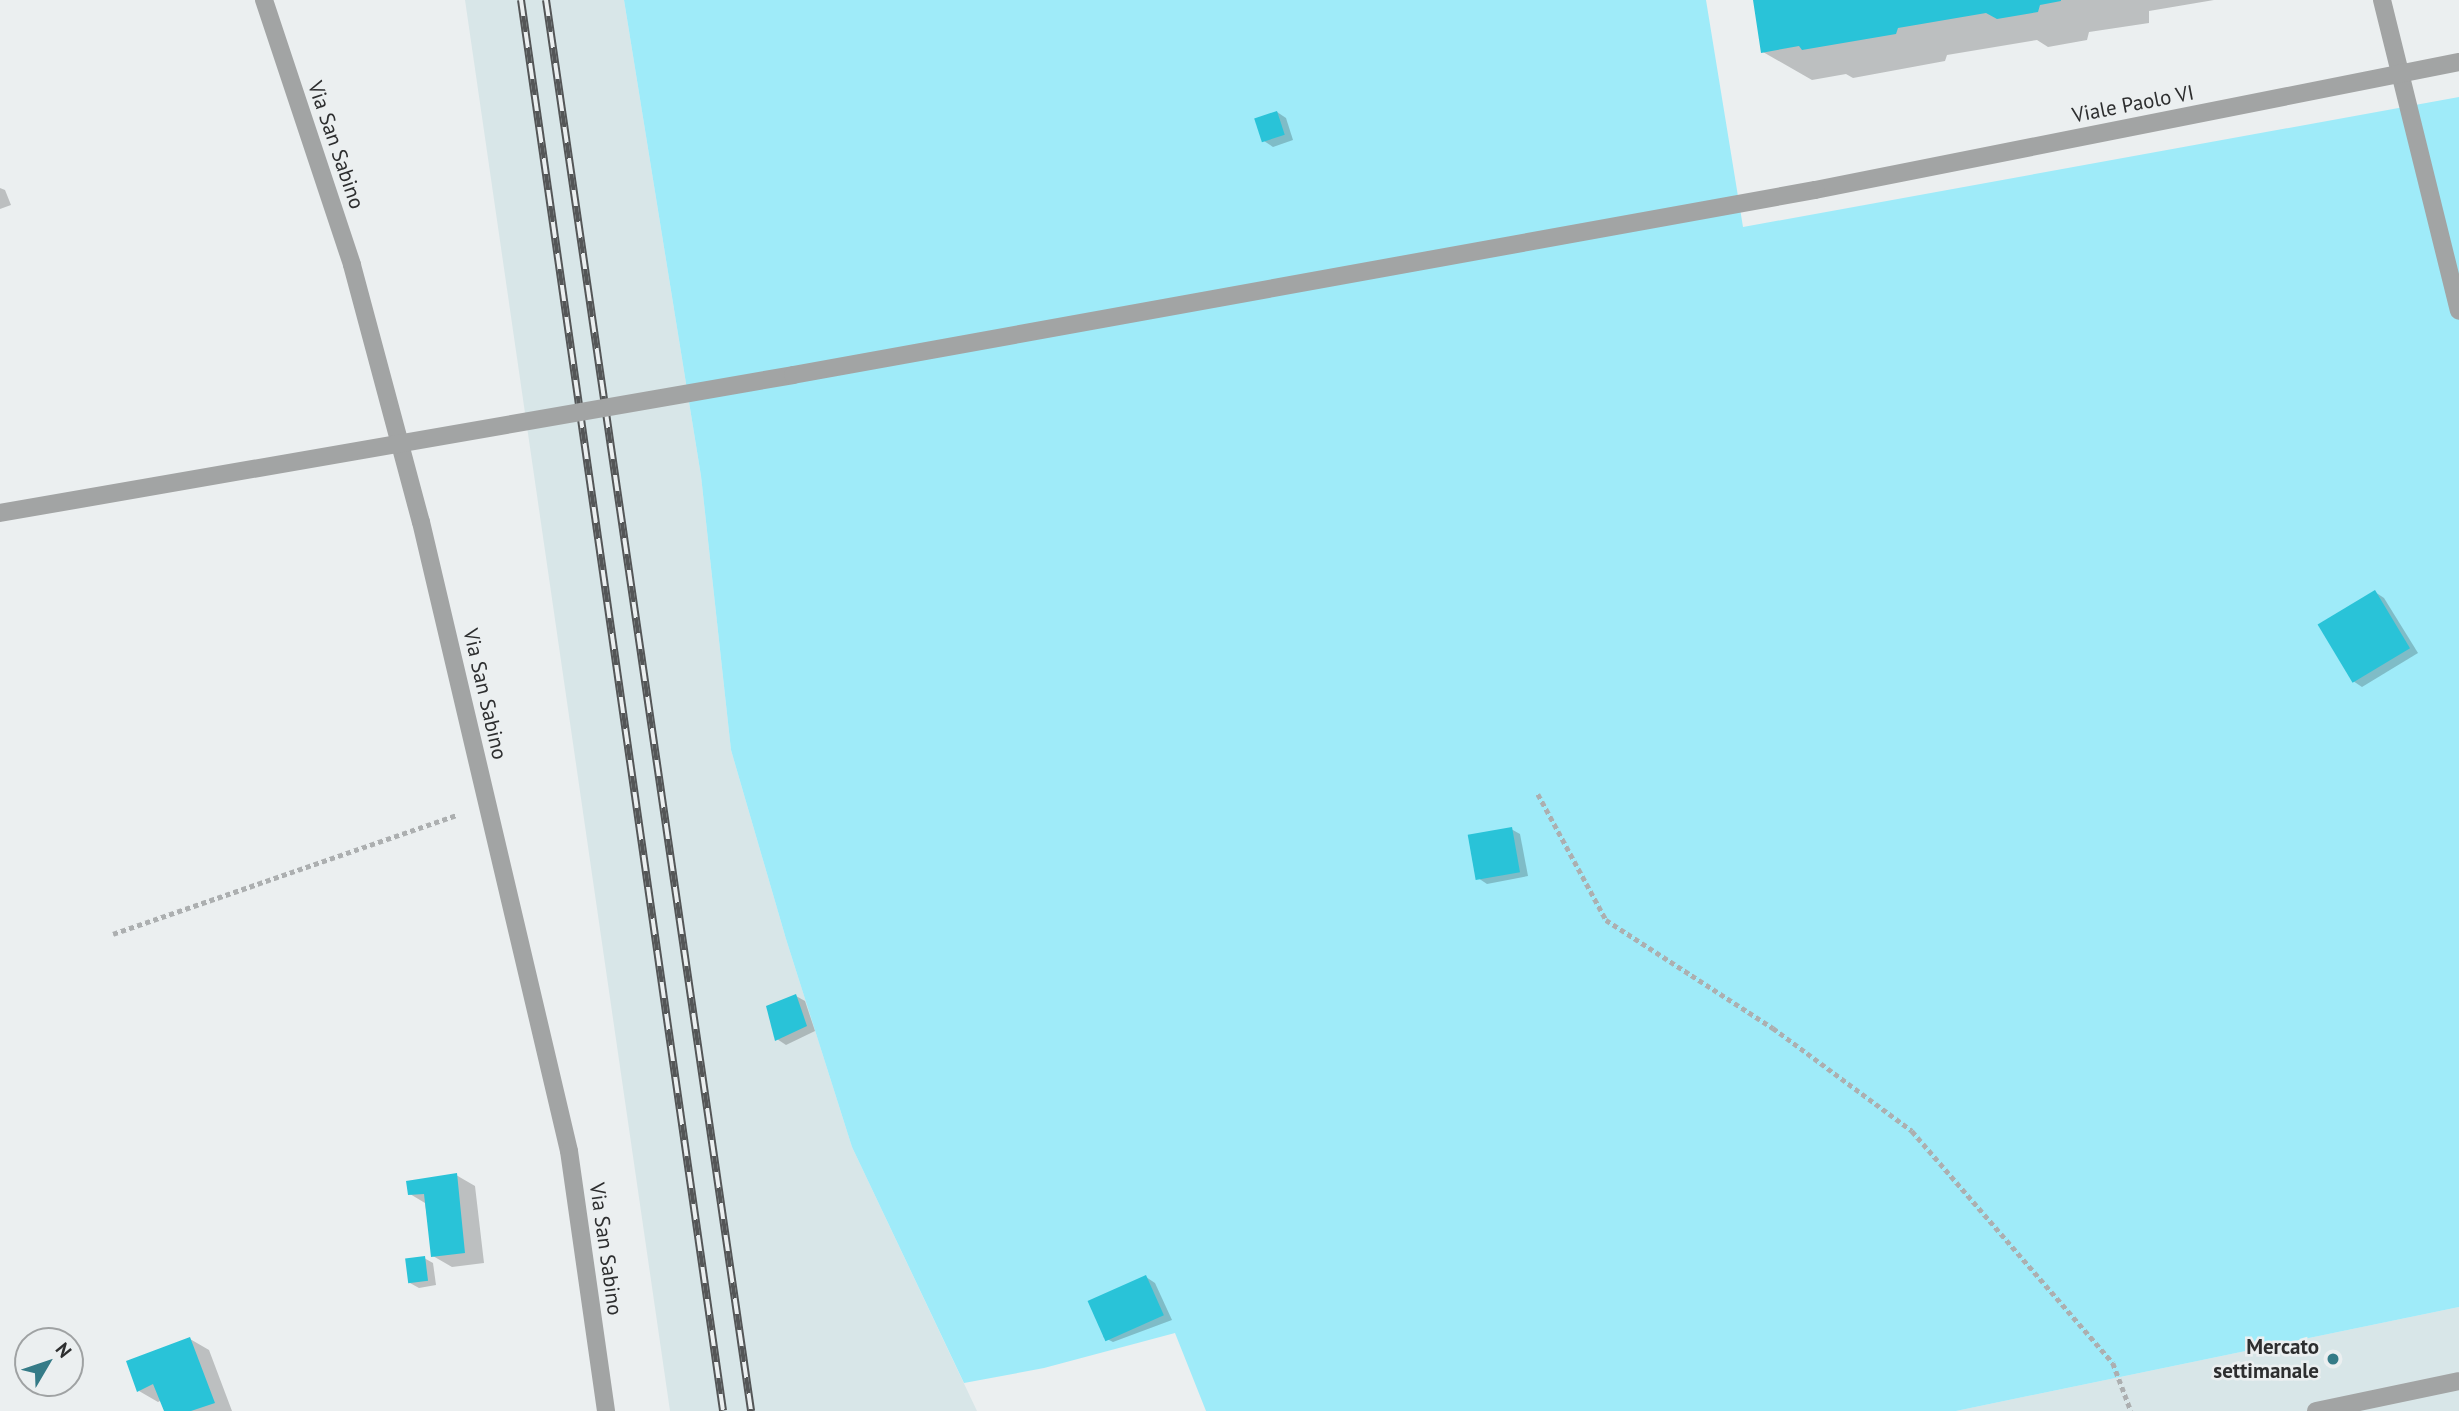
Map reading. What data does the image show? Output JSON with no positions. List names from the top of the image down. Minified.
{"streets":{"street":["Viale Paolo VI","Via San Sabino"]},"places":["Mercato settimanale"],"north":"top right"}
